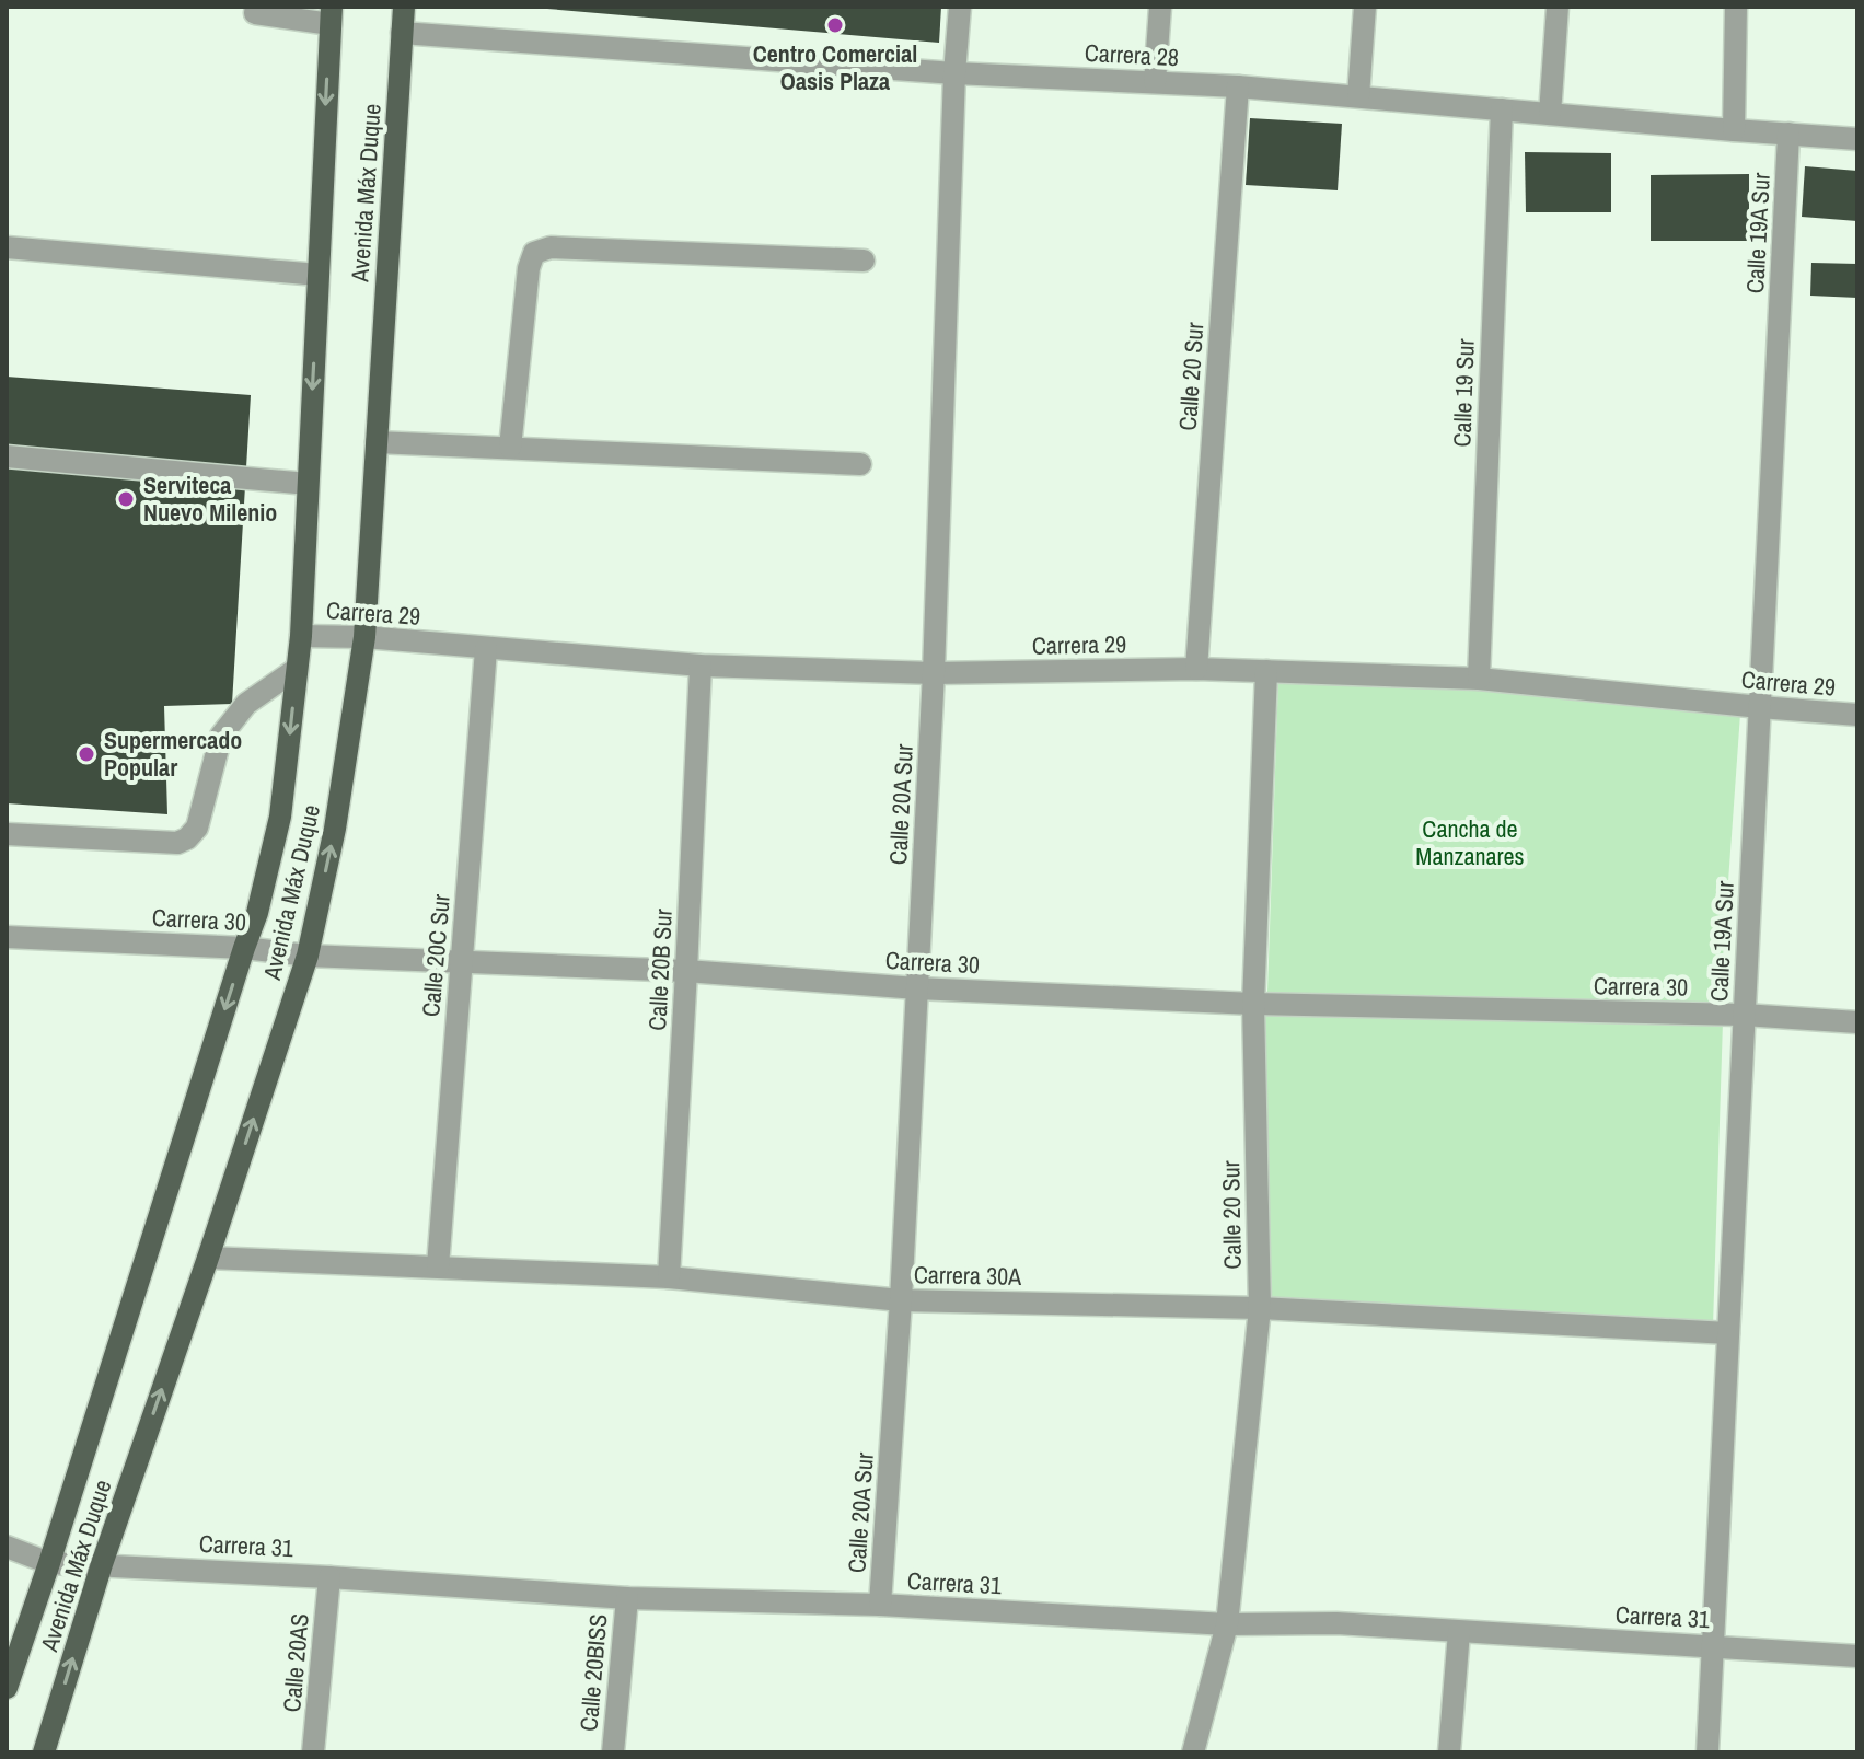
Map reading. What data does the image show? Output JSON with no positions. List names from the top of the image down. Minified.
{"streets":{"main road":["Avenida Máx Duque"],"street":["Carrera 28","Calle 19A Sur","Calle 20 Sur","Calle 19 Sur","Carrera 29","Calle 20A Sur","Carrera 30","Calle 20C Sur","Calle 20B Sur","Carrera 30A","Carrera 31","Calle 20AS","Calle 20BISS"]},"crossings":[["Carrera 28","Avenida Máx Duque"],["Carrera 28","Calle 19A Sur"],["Carrera 28","Calle 20 Sur"],["Carrera 28","Calle 19 Sur"],["Carrera 28","Calle 20A Sur"],["Avenida Máx Duque","Carrera 29"],["Avenida Máx Duque","Carrera 30"],["Avenida Máx Duque","Carrera 30A"],["Avenida Máx Duque","Carrera 31"],["Calle 19A Sur","Carrera 29"],["Calle 19A Sur","Carrera 30"],["Calle 19A Sur","Carrera 30A"],["Calle 19A Sur","Carrera 31"],["Calle 20 Sur","Carrera 29"],["Calle 20 Sur","Carrera 30"],["Calle 20 Sur","Carrera 30A"],["Calle 20 Sur","Carrera 31"],["Calle 19 Sur","Carrera 29"],["Carrera 29","Calle 20A Sur"],["Carrera 29","Calle 20C Sur"],["Carrera 29","Calle 20B Sur"],["Calle 20A Sur","Carrera 30"],["Calle 20A Sur","Carrera 30A"],["Calle 20A Sur","Carrera 31"],["Carrera 30","Calle 20C Sur"],["Carrera 30","Calle 20B Sur"],["Calle 20C Sur","Carrera 30A"],["Calle 20B Sur","Carrera 30A"],["Carrera 31","Calle 20AS"],["Carrera 31","Calle 20BISS"]],"parks":["Cancha de Manzanares"],"places":["Centro Comercial Oasis Plaza","Serviteca Nuevo Milenio","Supermercado Popular"]}
